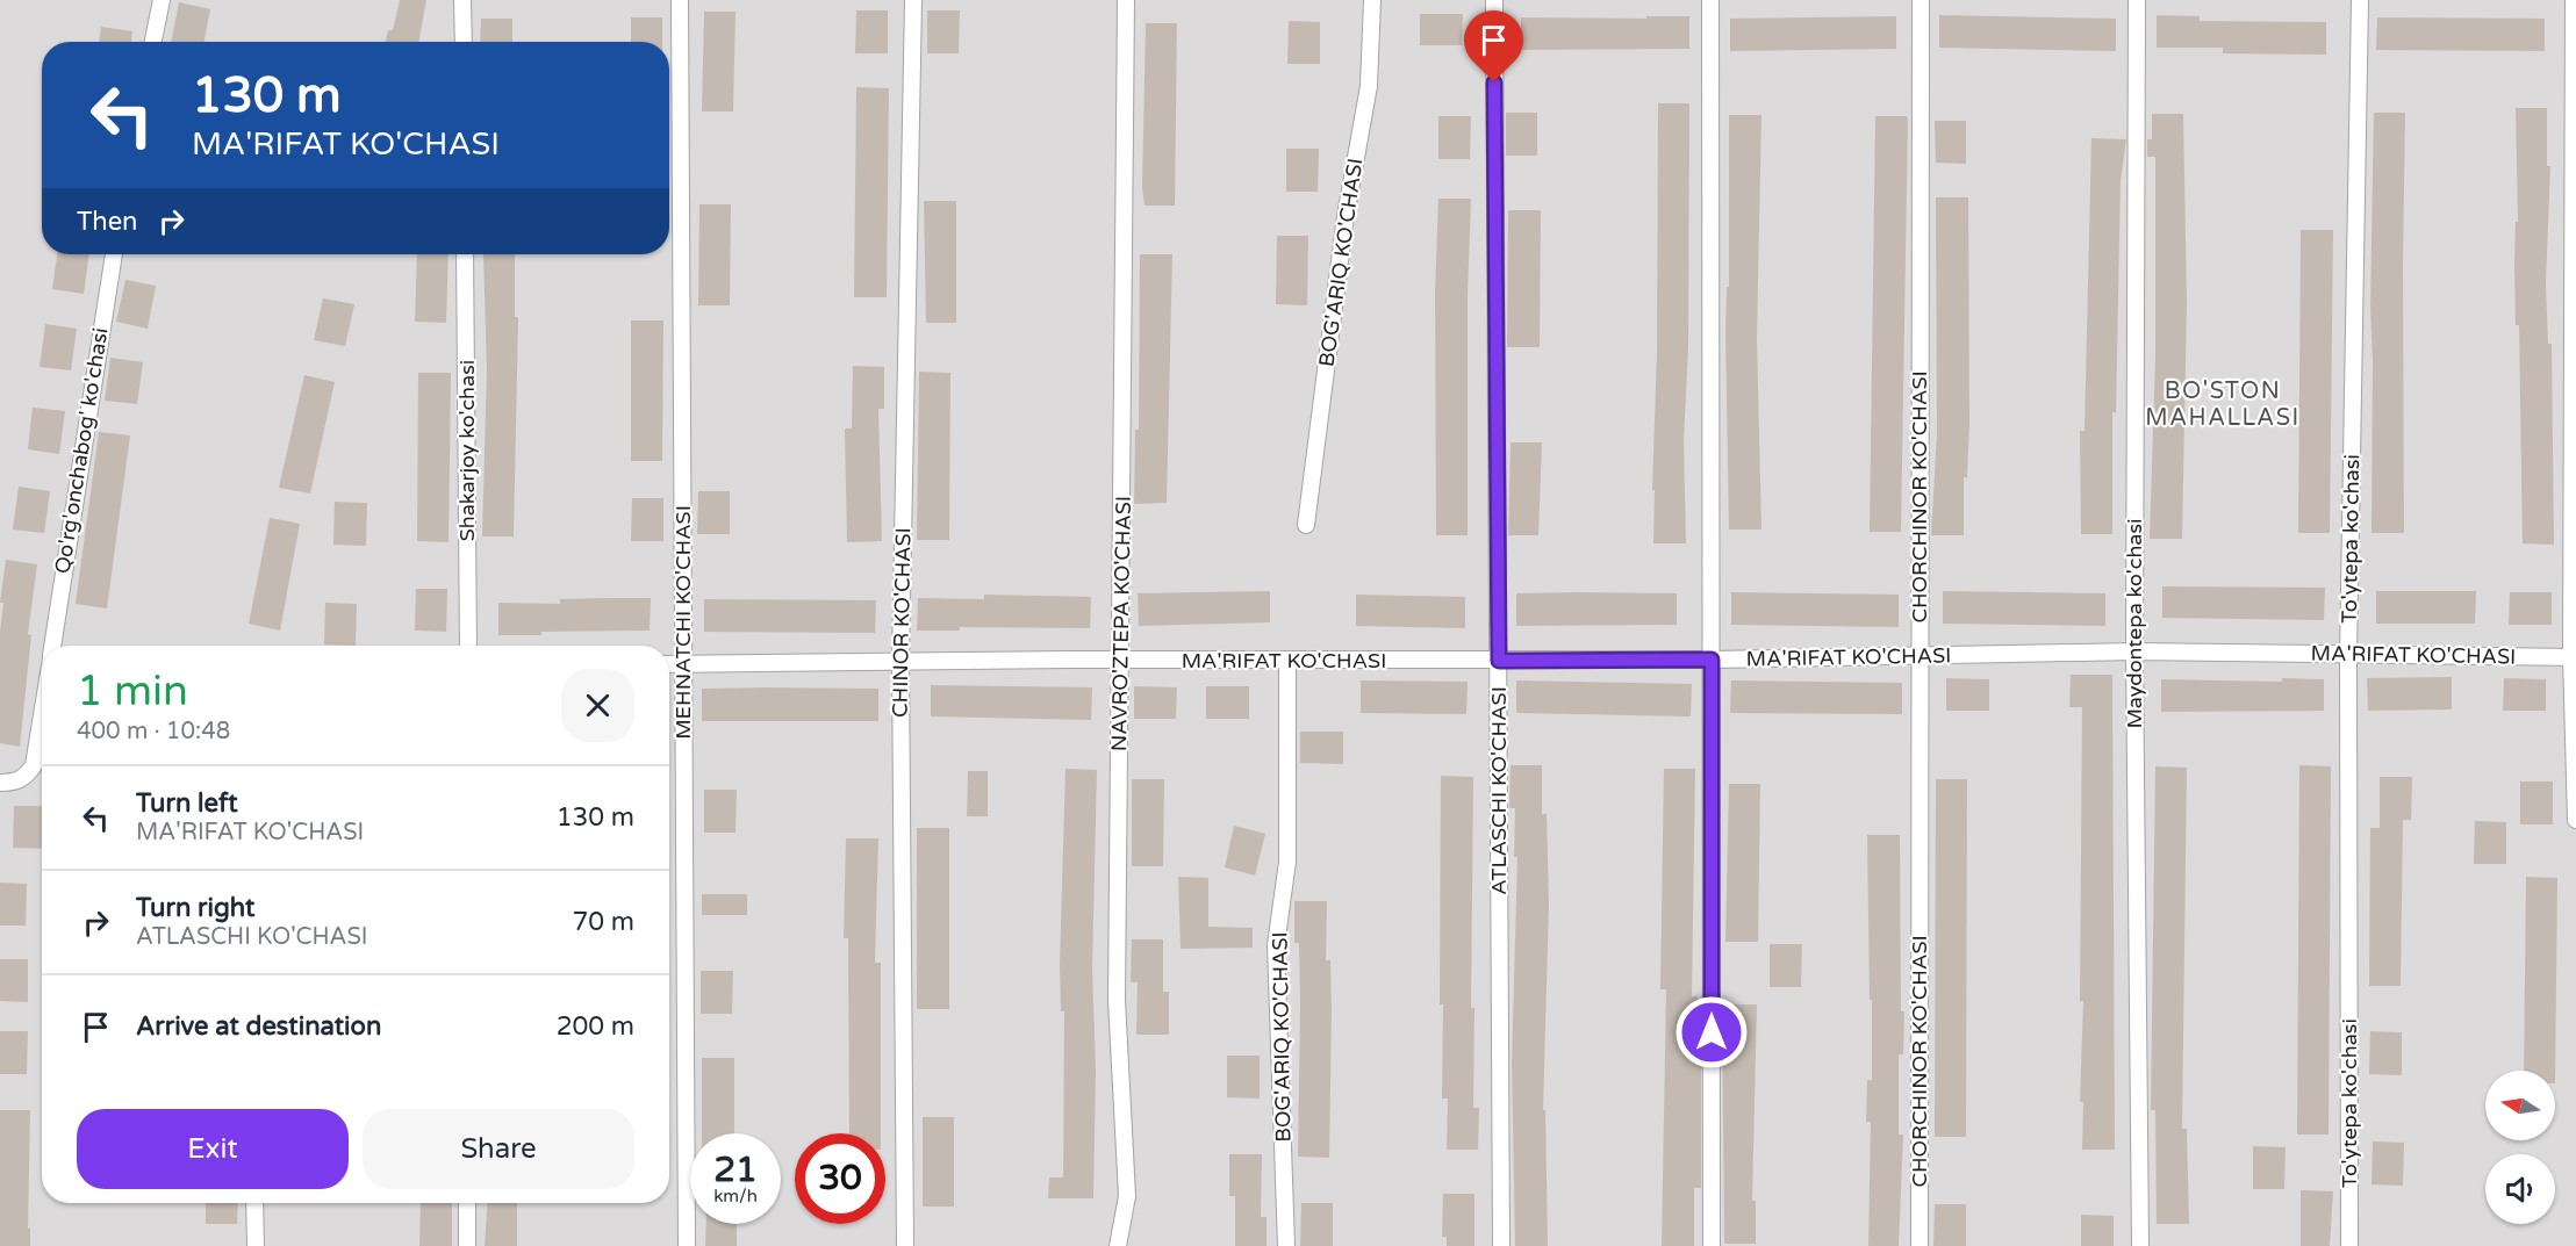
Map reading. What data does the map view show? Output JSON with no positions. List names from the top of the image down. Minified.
{"streets":{"street":["BOG'ARIQ KO'CHASI","Qo'rg'onchabog' ko'chasi","Shakarjoy ko'chasi","CHORCHINOR KO'CHASI","To'ytepa ko'chasi","MEHNATCHI KO'CHASI","CHINOR KO'CHASI","NAVRO'ZTEPA KO'CHASI","Maydontepa ko'chasi","MA'RIFAT KO'CHASI","ATLASCHI KO'CHASI"]},"crossings":[["BOG'ARIQ KO'CHASI","MA'RIFAT KO'CHASI"],["CHORCHINOR KO'CHASI","MA'RIFAT KO'CHASI"],["To'ytepa ko'chasi","MA'RIFAT KO'CHASI"],["MEHNATCHI KO'CHASI","MA'RIFAT KO'CHASI"],["CHINOR KO'CHASI","MA'RIFAT KO'CHASI"],["NAVRO'ZTEPA KO'CHASI","MA'RIFAT KO'CHASI"],["Maydontepa ko'chasi","MA'RIFAT KO'CHASI"],["MA'RIFAT KO'CHASI","ATLASCHI KO'CHASI"]],"districts":["BO'STON MAHALLASI"],"north":"left","page":{"turn":["130 m","MA'RIFAT KO'CHASI"],"then":"Then","heading":["1 min","400 m · 10:48"],"list":[{"name":"Turn left","note":"MA'RIFAT KO'CHASI","value":"130 m"},{"name":"Turn right","note":"ATLASCHI KO'CHASI","value":"70 m"},{"name":"Arrive at destination","value":"200 m"}],"buttons":["Exit","Share"],"speed":"21 km/h","limit":"30"}}
